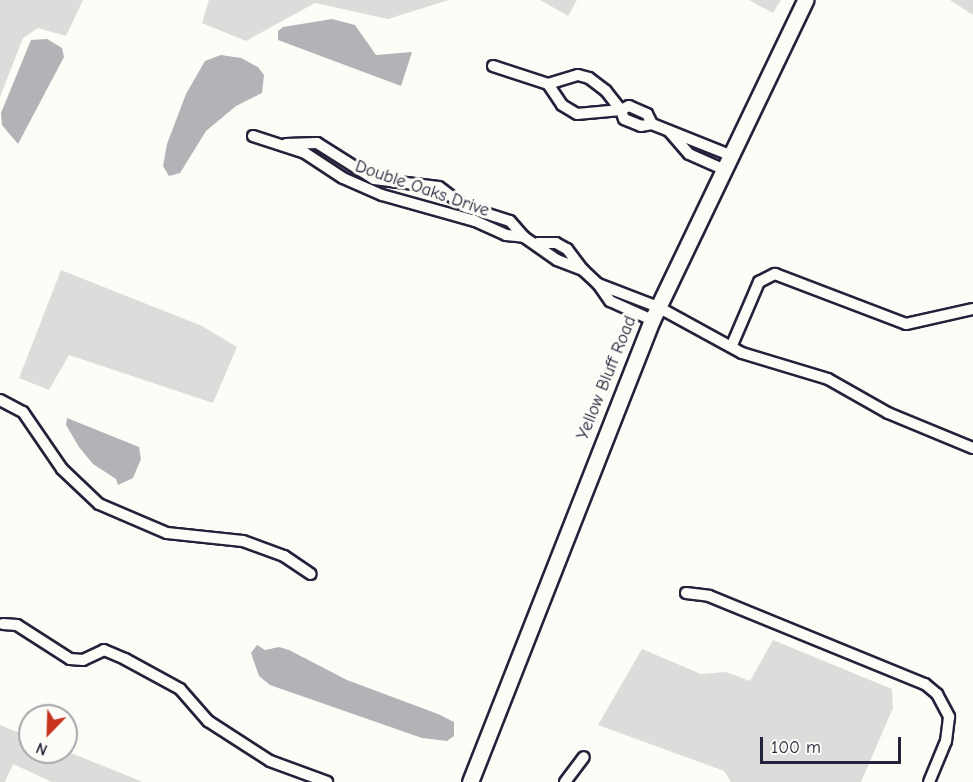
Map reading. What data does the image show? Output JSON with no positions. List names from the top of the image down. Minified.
{"streets":{"street":["Double Oaks Drive","Yellow Bluff Road"]},"crossings":[["Double Oaks Drive","Yellow Bluff Road"]],"scale_bar":"100 m","north":"bottom left"}
